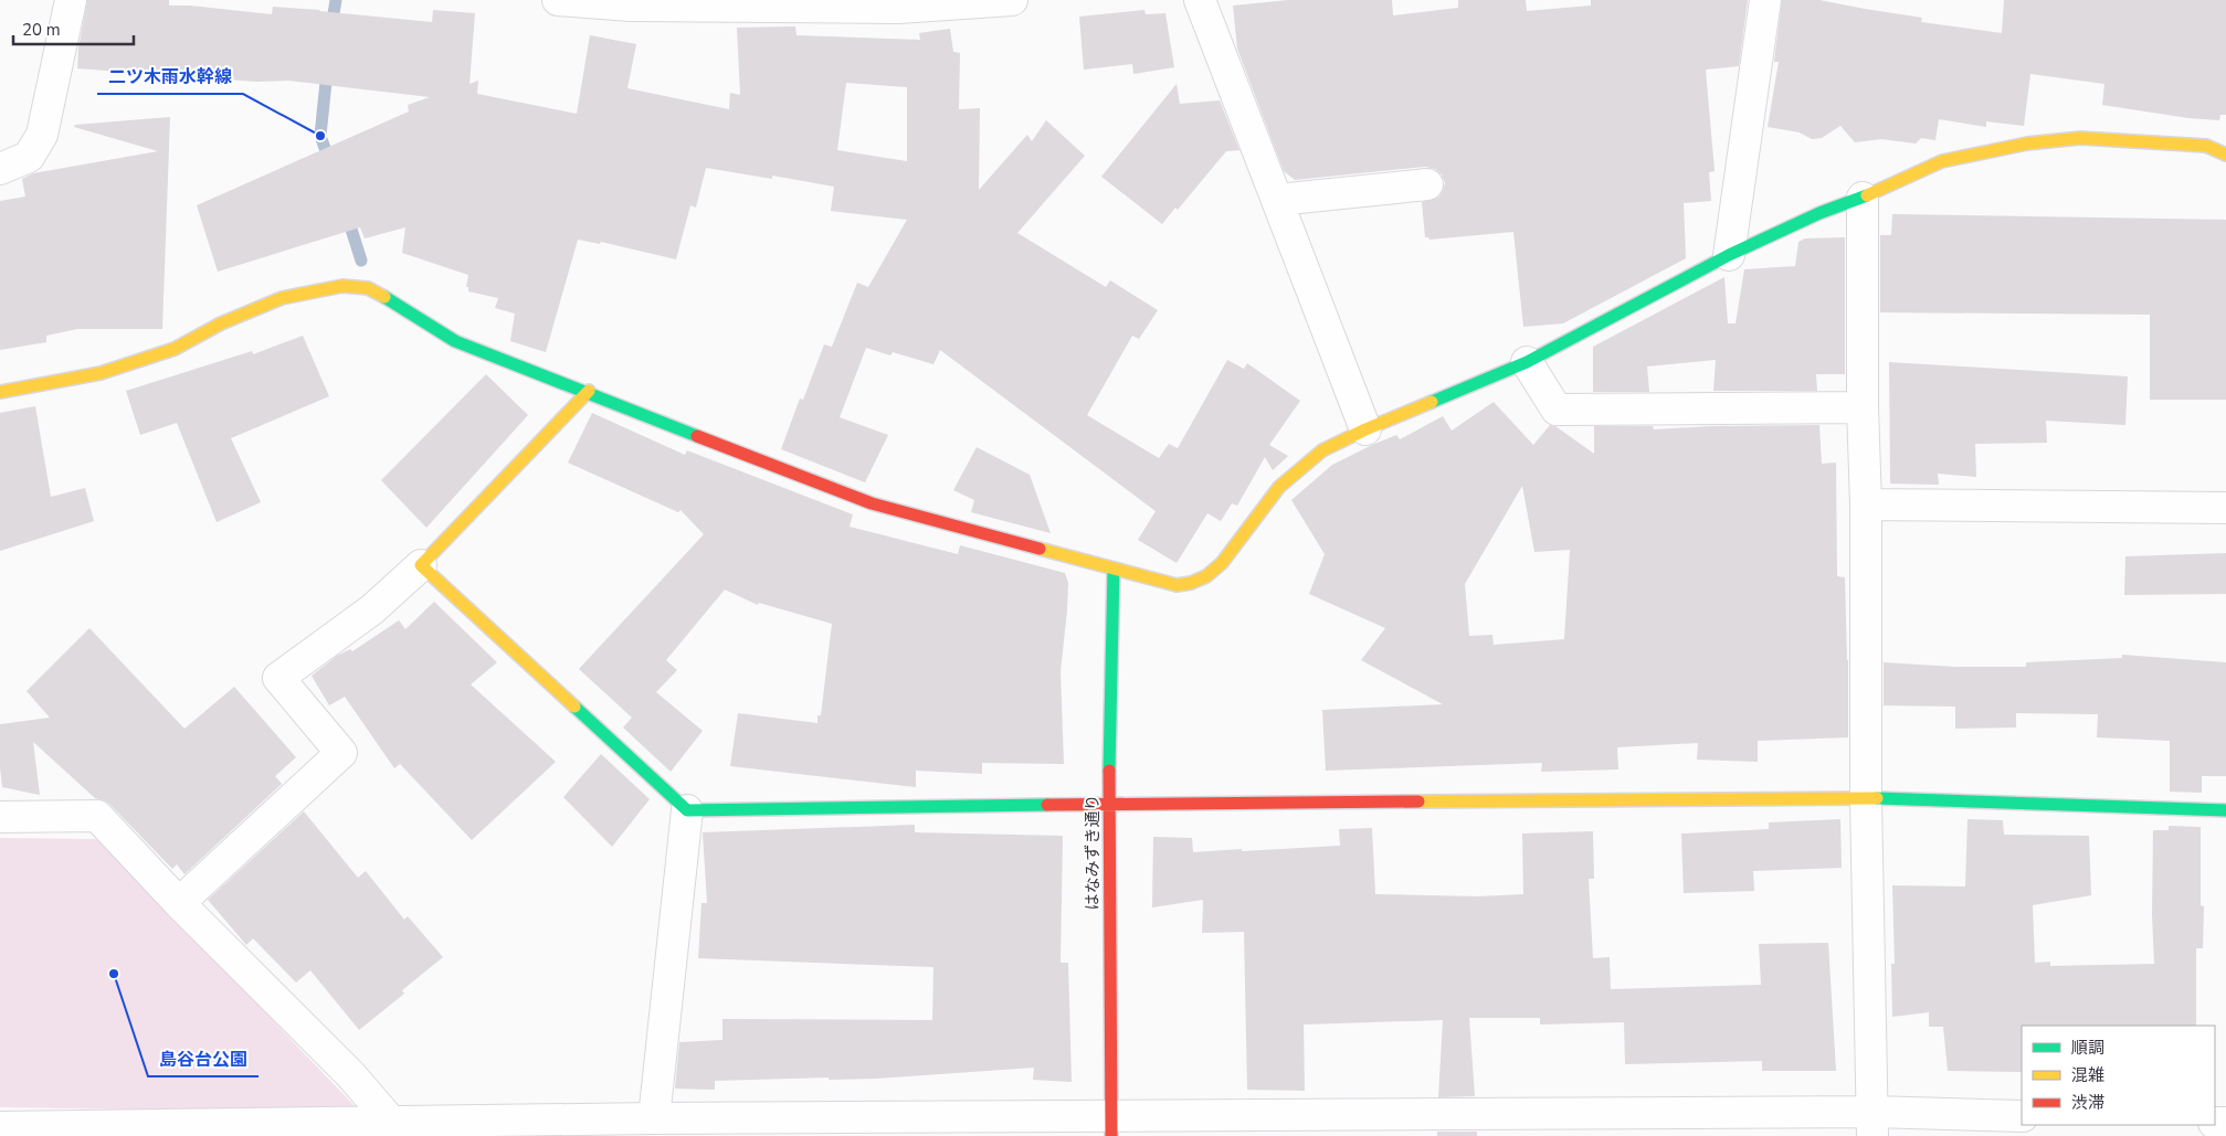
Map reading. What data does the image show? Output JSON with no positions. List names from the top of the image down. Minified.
{"streets":{"street":["はなみずき通り"]},"places":["二ツ木雨水幹線","島谷台公園"],"legend":["順調","混雑","渋滞"],"scale_bar":"20 m"}
